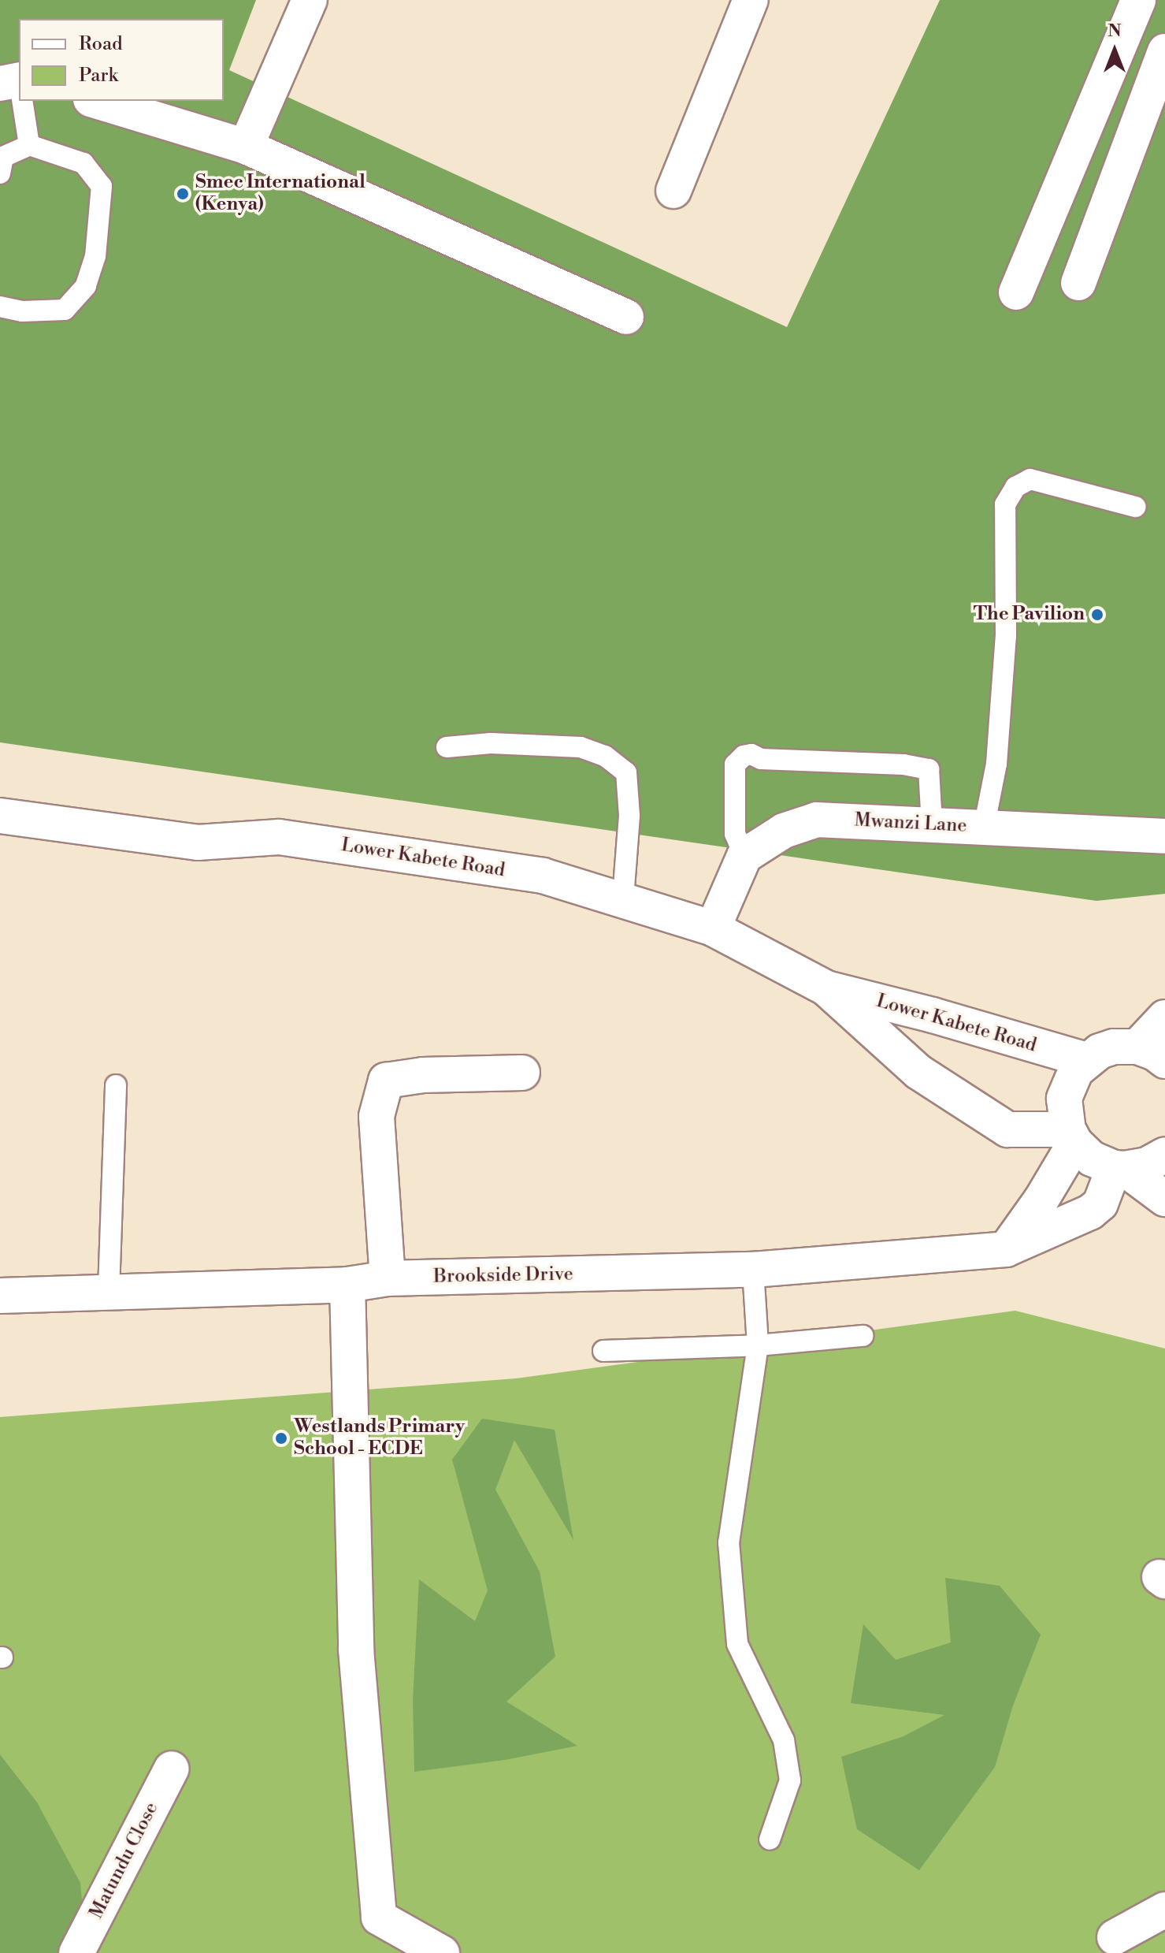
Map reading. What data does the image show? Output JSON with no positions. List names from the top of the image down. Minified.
{"streets":{"street":["Mwanzi Lane","Lower Kabete Road","Brookside Drive","Matundu Close"]},"places":["Smec International (Kenya)","The Pavilion","Westlands Primary School - ECDE"],"legend":["Road","Park"],"north":"top"}
